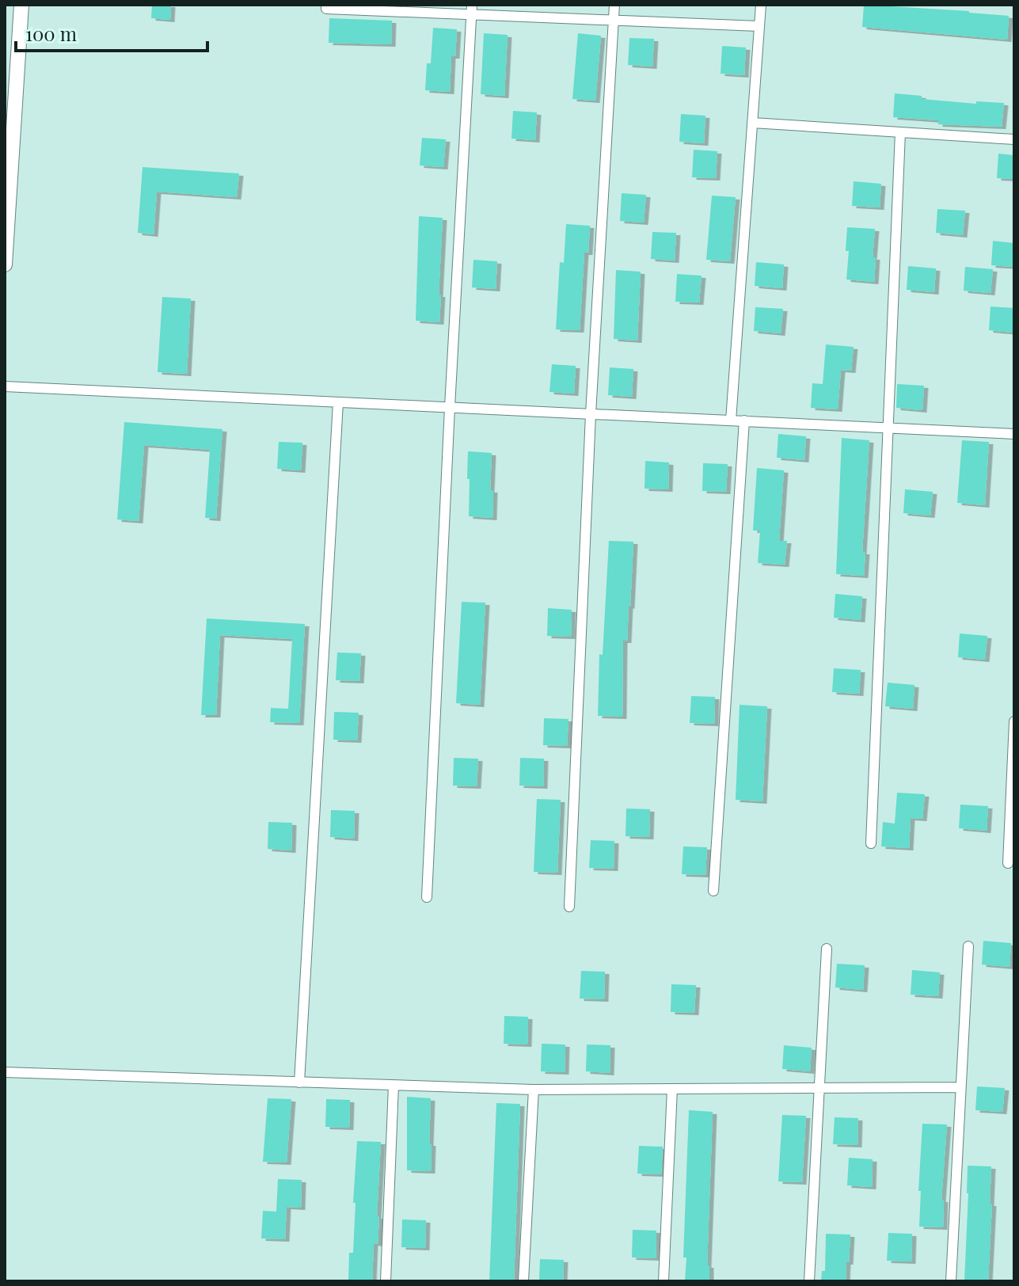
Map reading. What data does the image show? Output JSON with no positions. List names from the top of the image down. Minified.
{"scale_bar":"100 m"}
